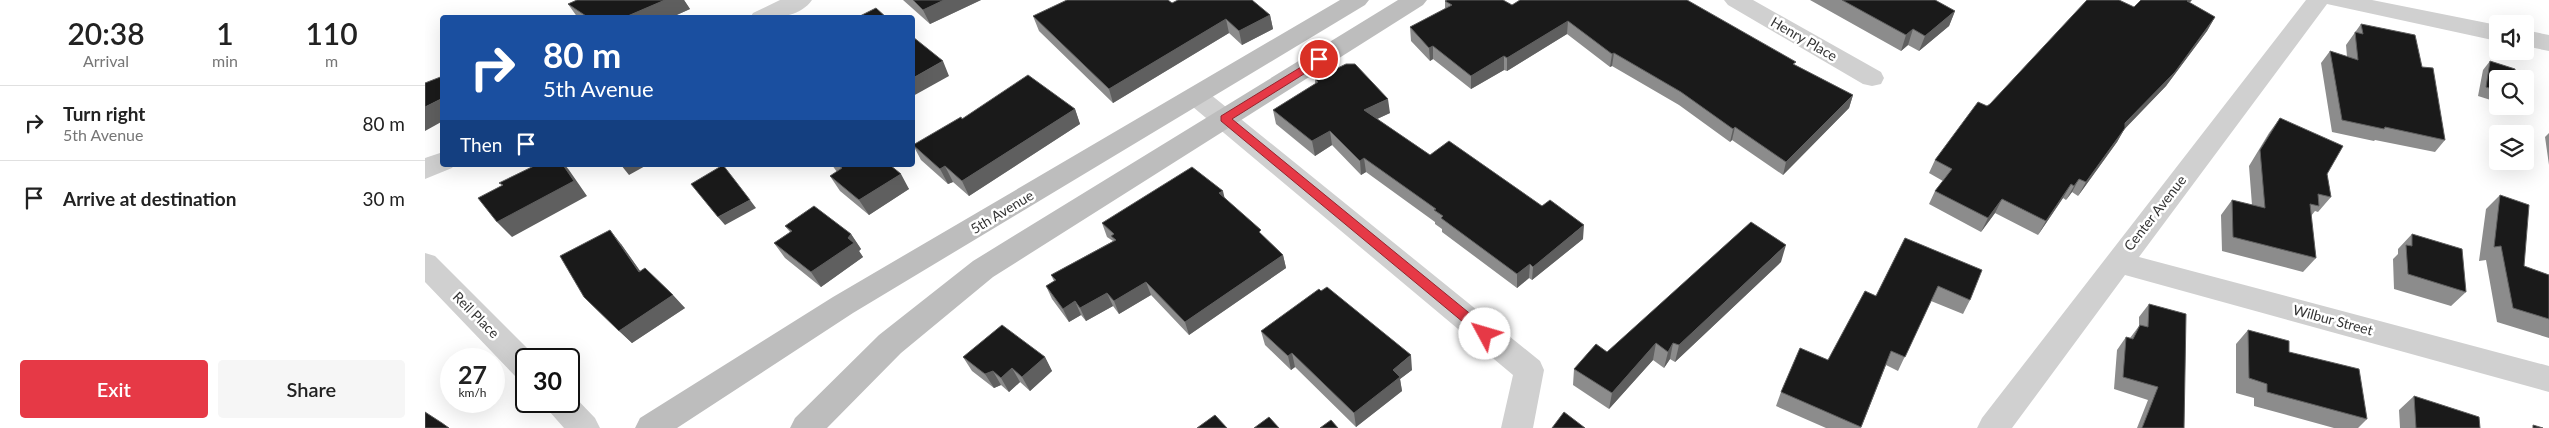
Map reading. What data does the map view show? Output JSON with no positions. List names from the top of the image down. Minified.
{"streets":{"main road":["5th Avenue"],"street":["Henry Place","Center Avenue","Reil Place","Wilbur Street"]},"crossings":[["Center Avenue","Wilbur Street"]],"page":{"eta":["20:38","Arrival","1","min","110","m"],"turn":["80 m","5th Avenue"],"list":[{"name":"Turn right","note":"5th Avenue","value":"80 m"},{"name":"Arrive at destination","value":"30 m"}],"then":"Then","speed":"27 km/h","limit":"30","buttons":["Exit","Share"]}}
